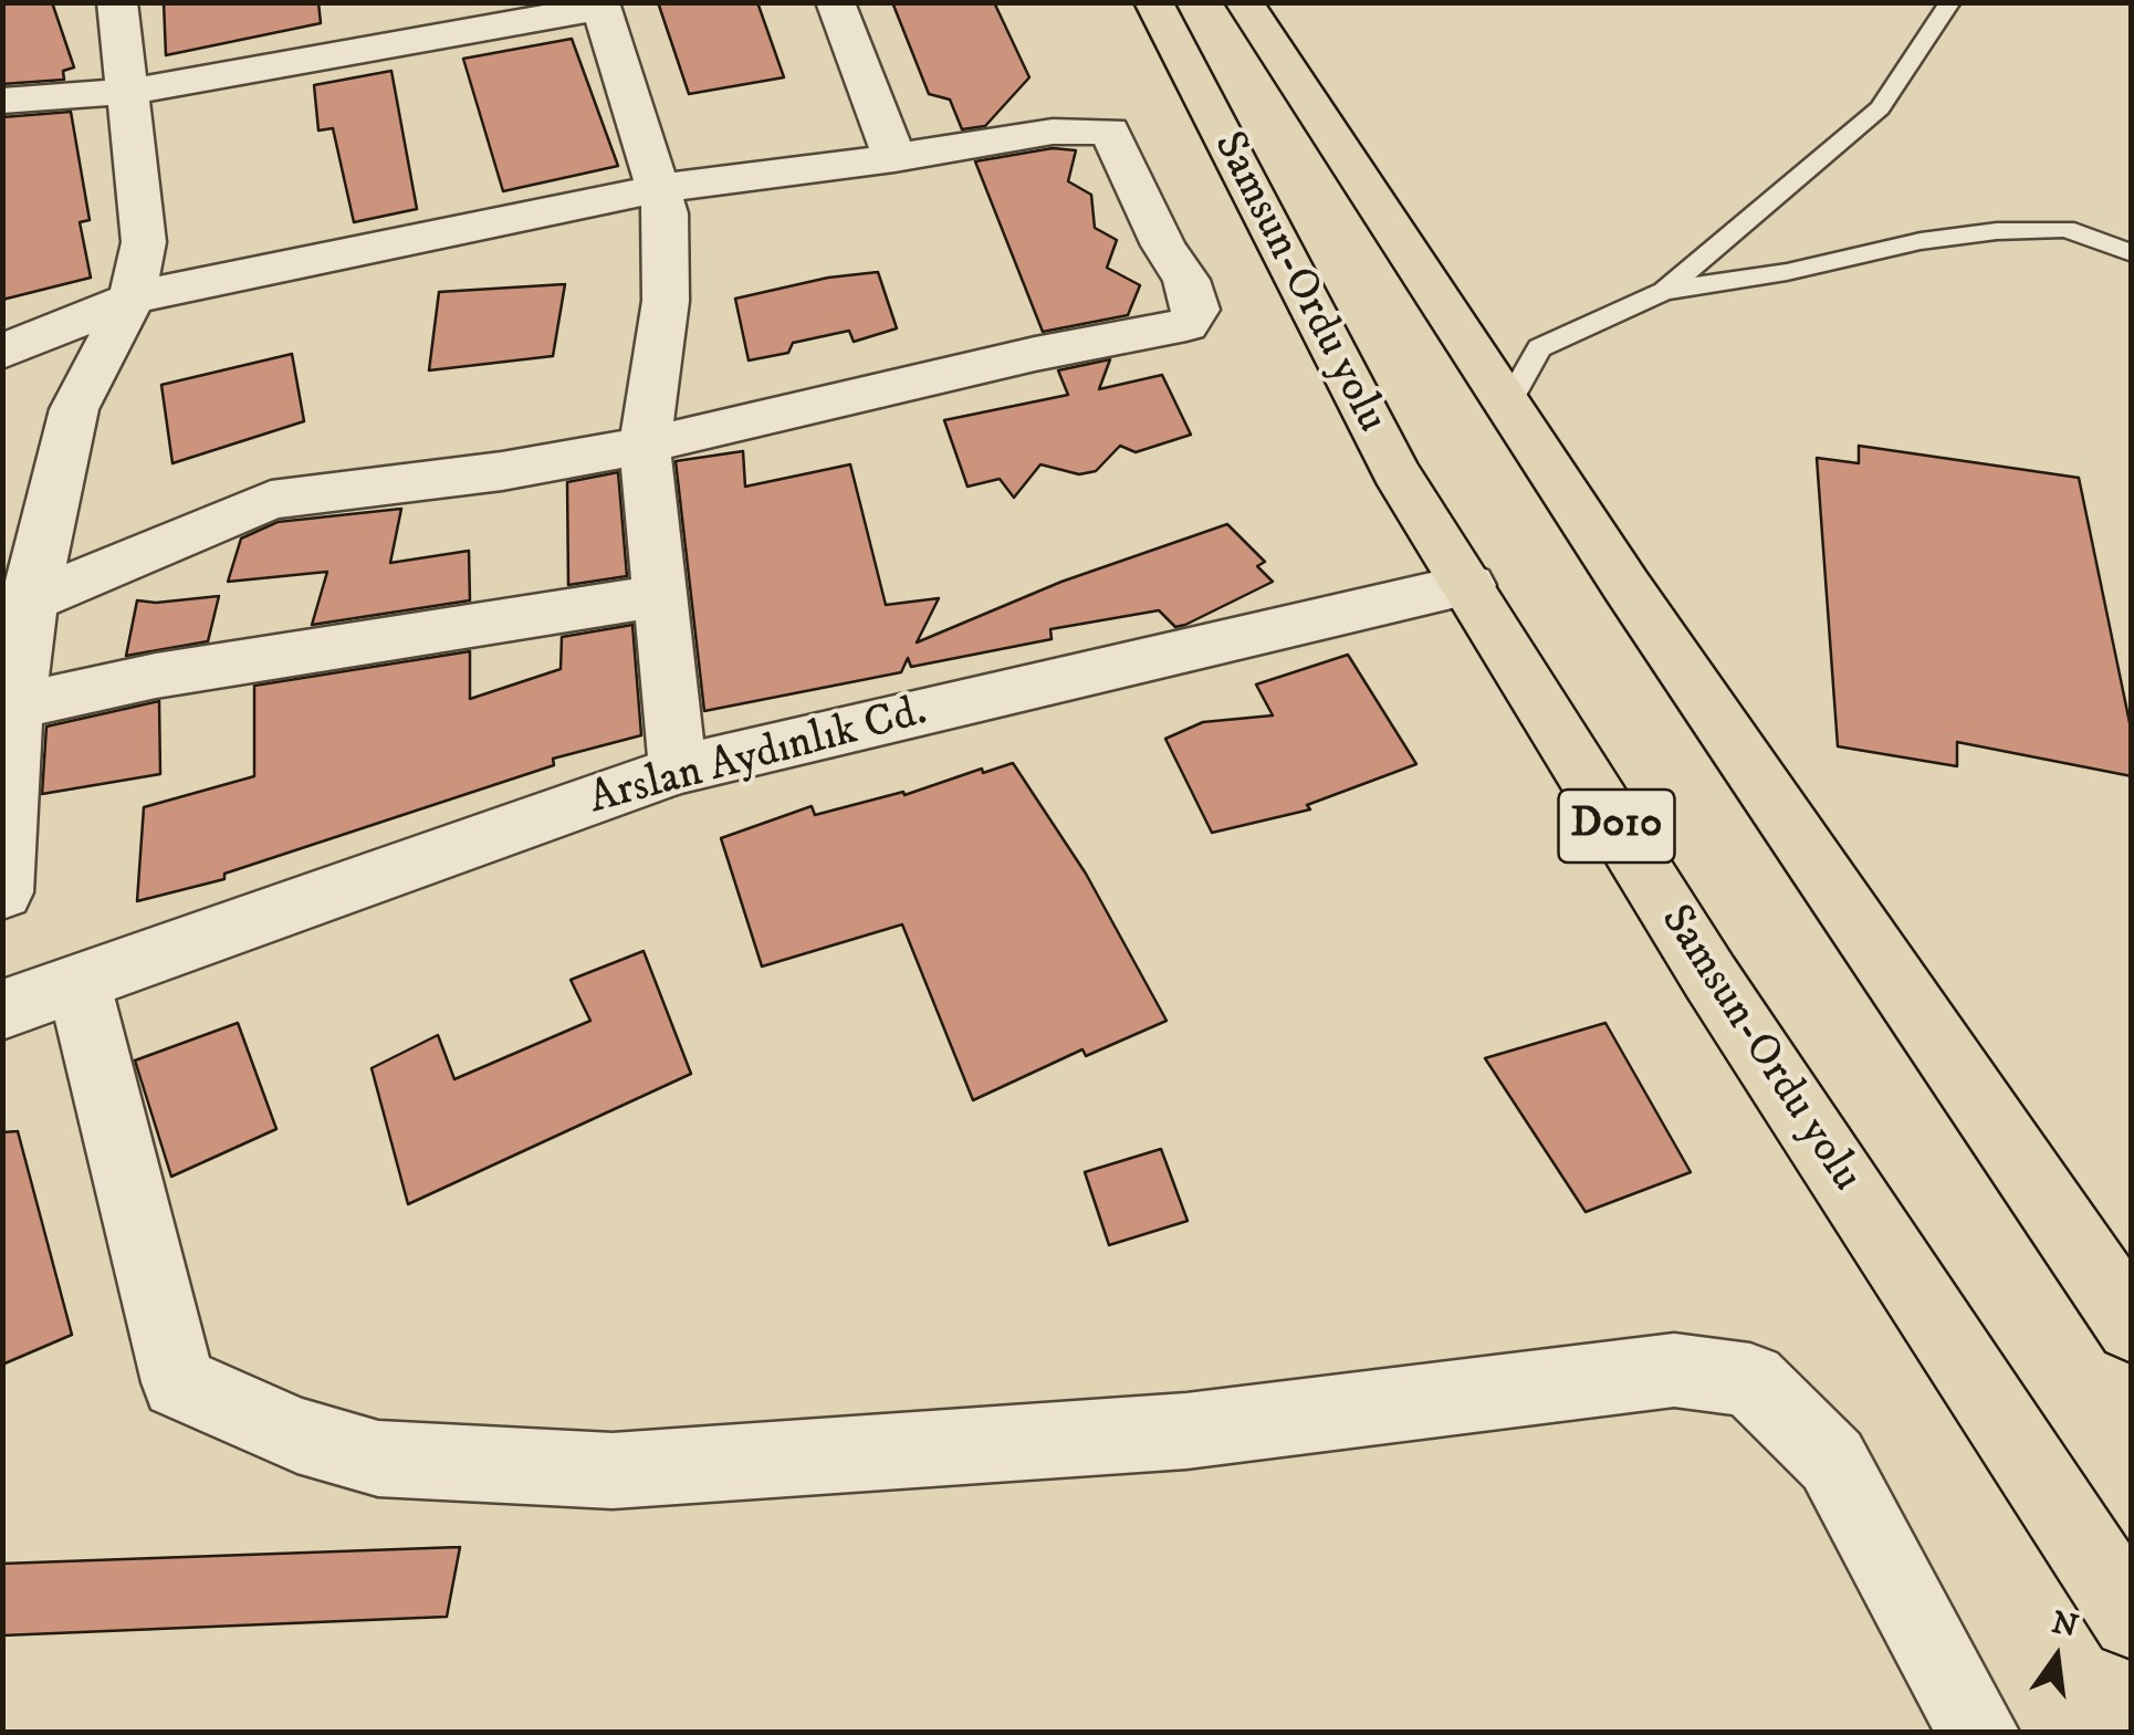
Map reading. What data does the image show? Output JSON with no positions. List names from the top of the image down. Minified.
{"streets":{"highway":["Samsun-Ordu yolu","D010"],"street":["Arslan Aydınlık Cd."]},"crossings":[["Samsun-Ordu yolu","Arslan Aydınlık Cd."]],"north":"top"}
